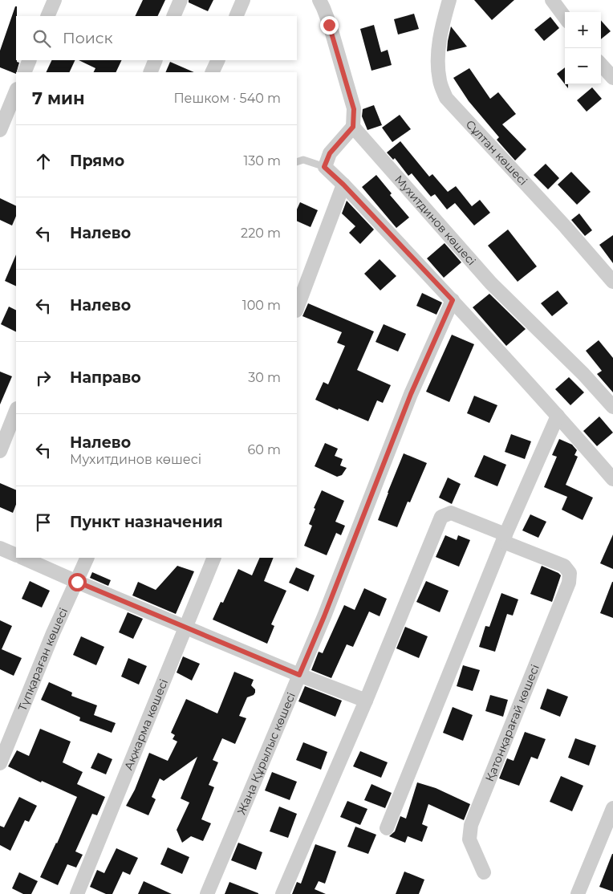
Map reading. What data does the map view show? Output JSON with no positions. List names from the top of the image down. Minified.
{"streets":{"street":["Сұлтан көшесі","Мухитдинов көшесі","Түпқараған көшесі","Қатонқарағай көшесі","Ақжарма көшесі","Жаңа Құрылыс көшесі"]},"page":{"map_buttons":["+","−"],"search":"Поиск","heading":["7 мин","Пешком · 540 m"],"list":[["Прямо","130 m"],["Налево","220 m"],["Налево","100 m"],["Направо","30 m"],["Налево","Мухитдинов көшесі","60 m"],"Пункт назначения"]}}
